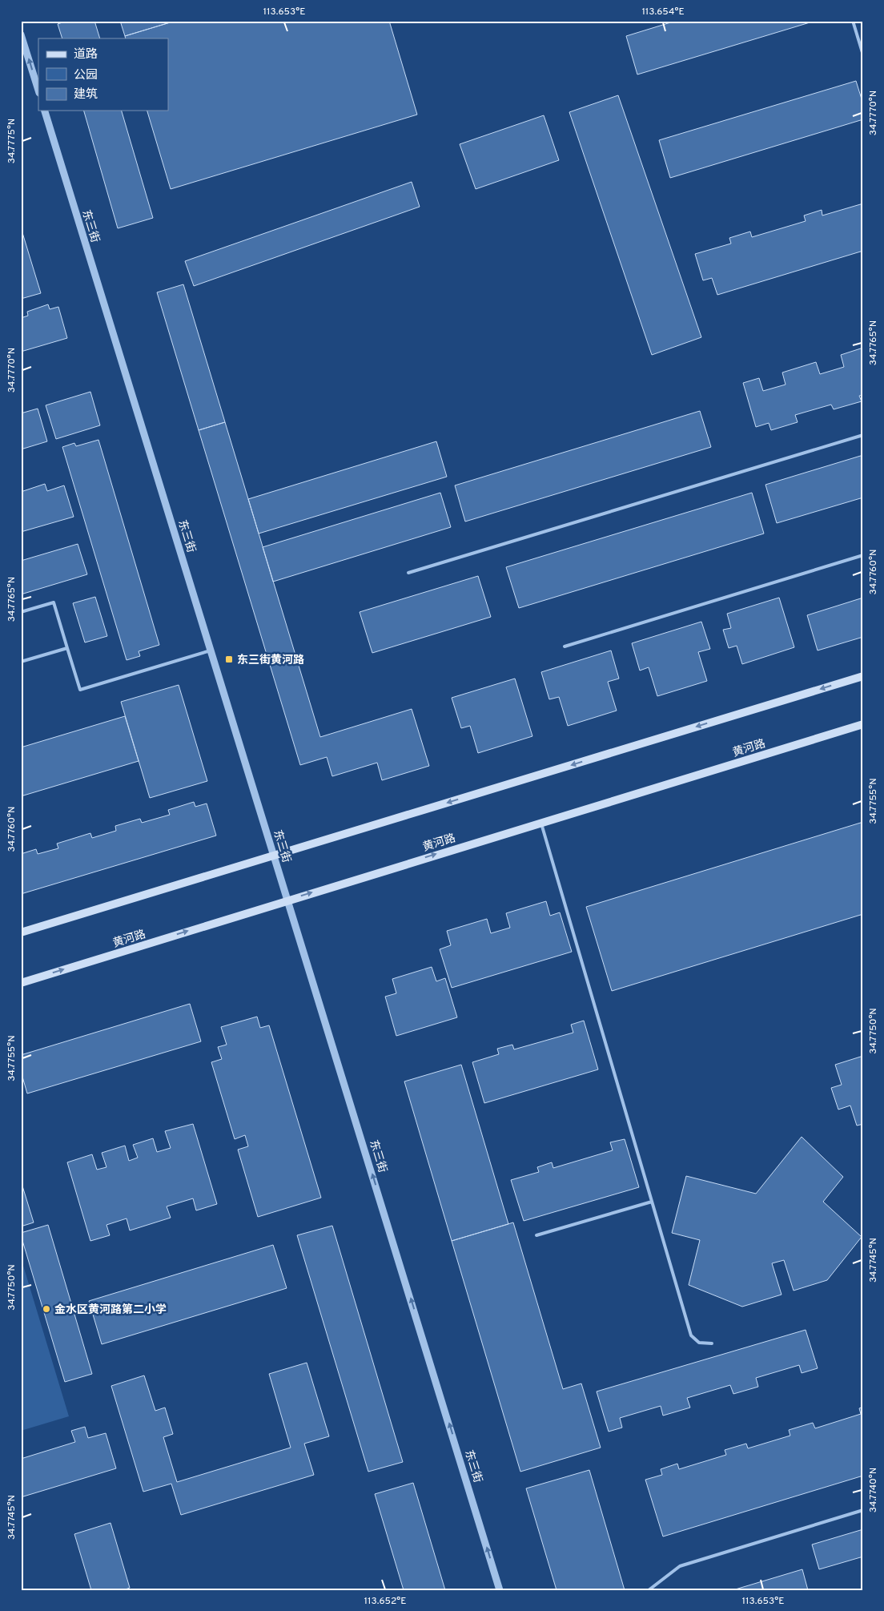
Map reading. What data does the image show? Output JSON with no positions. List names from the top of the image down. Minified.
{"streets":{"main road":["黄河路"],"street":["东三街"]},"crossings":[["东三街","黄河路"]],"one_way":["东三街"],"places":{"transit":["东三街黄河路"],"other":["金水区黄河路第二小学"]},"legend":["道路","公园","建筑"],"coordinates":["113.653°E","113.654°E","34.7770°N","34.7775°N","34.7765°N","34.7760°N","34.7755°N","34.7750°N","34.7745°N","34.7740°N","113.652°E"]}
